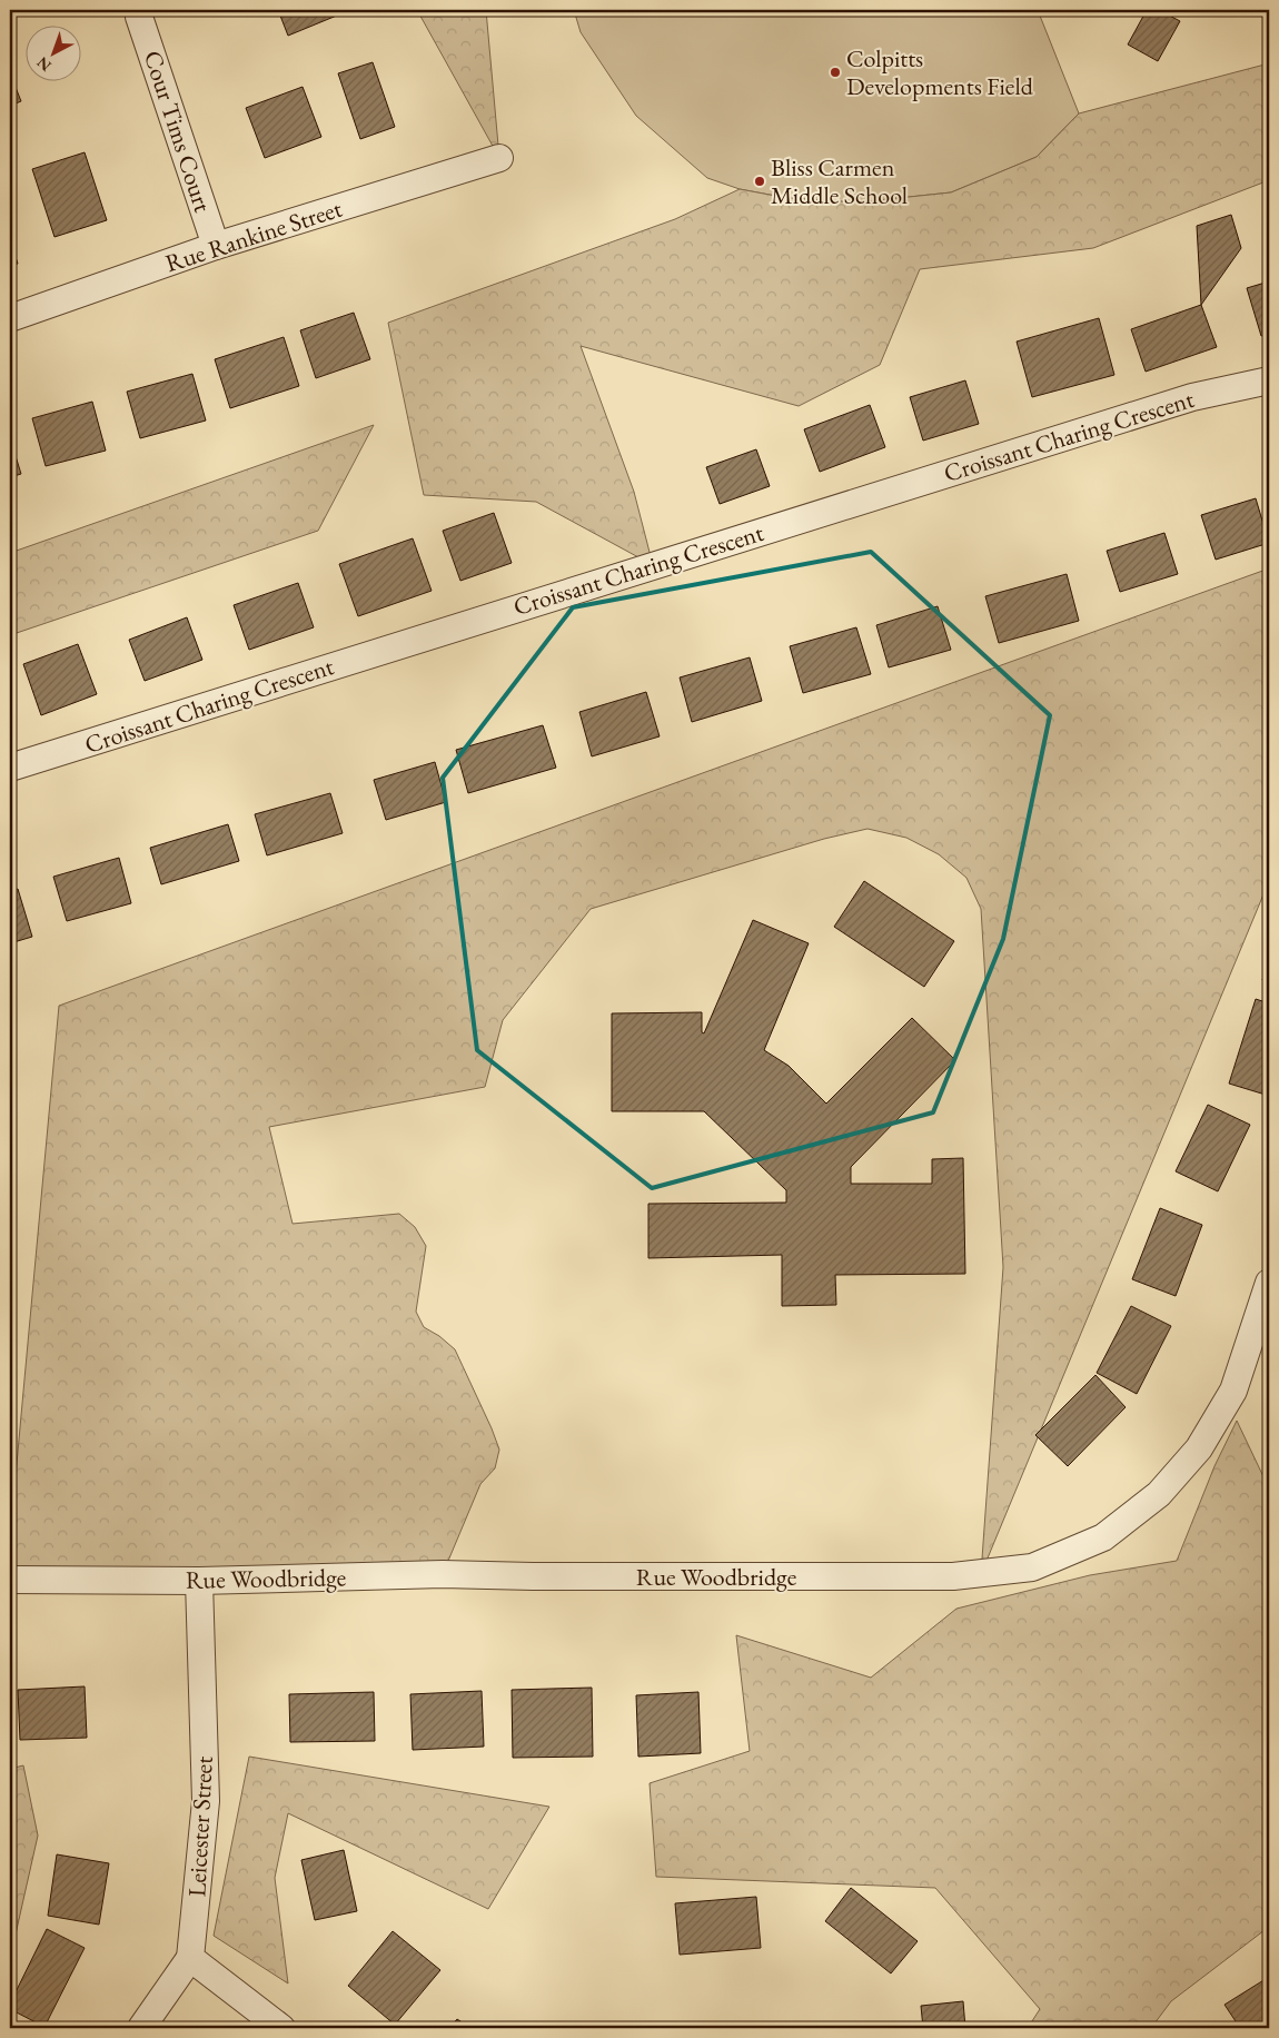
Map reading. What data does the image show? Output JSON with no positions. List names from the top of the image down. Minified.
{"streets":{"street":["Cour Tims Court","Rue Rankine Street","Croissant Charing Crescent","Rue Woodbridge","Leicester Street"]},"crossings":[["Cour Tims Court","Rue Rankine Street"],["Rue Woodbridge","Leicester Street"]],"places":["Colpitts Developments Field","Bliss Carmen Middle School"],"north":"bottom left"}
